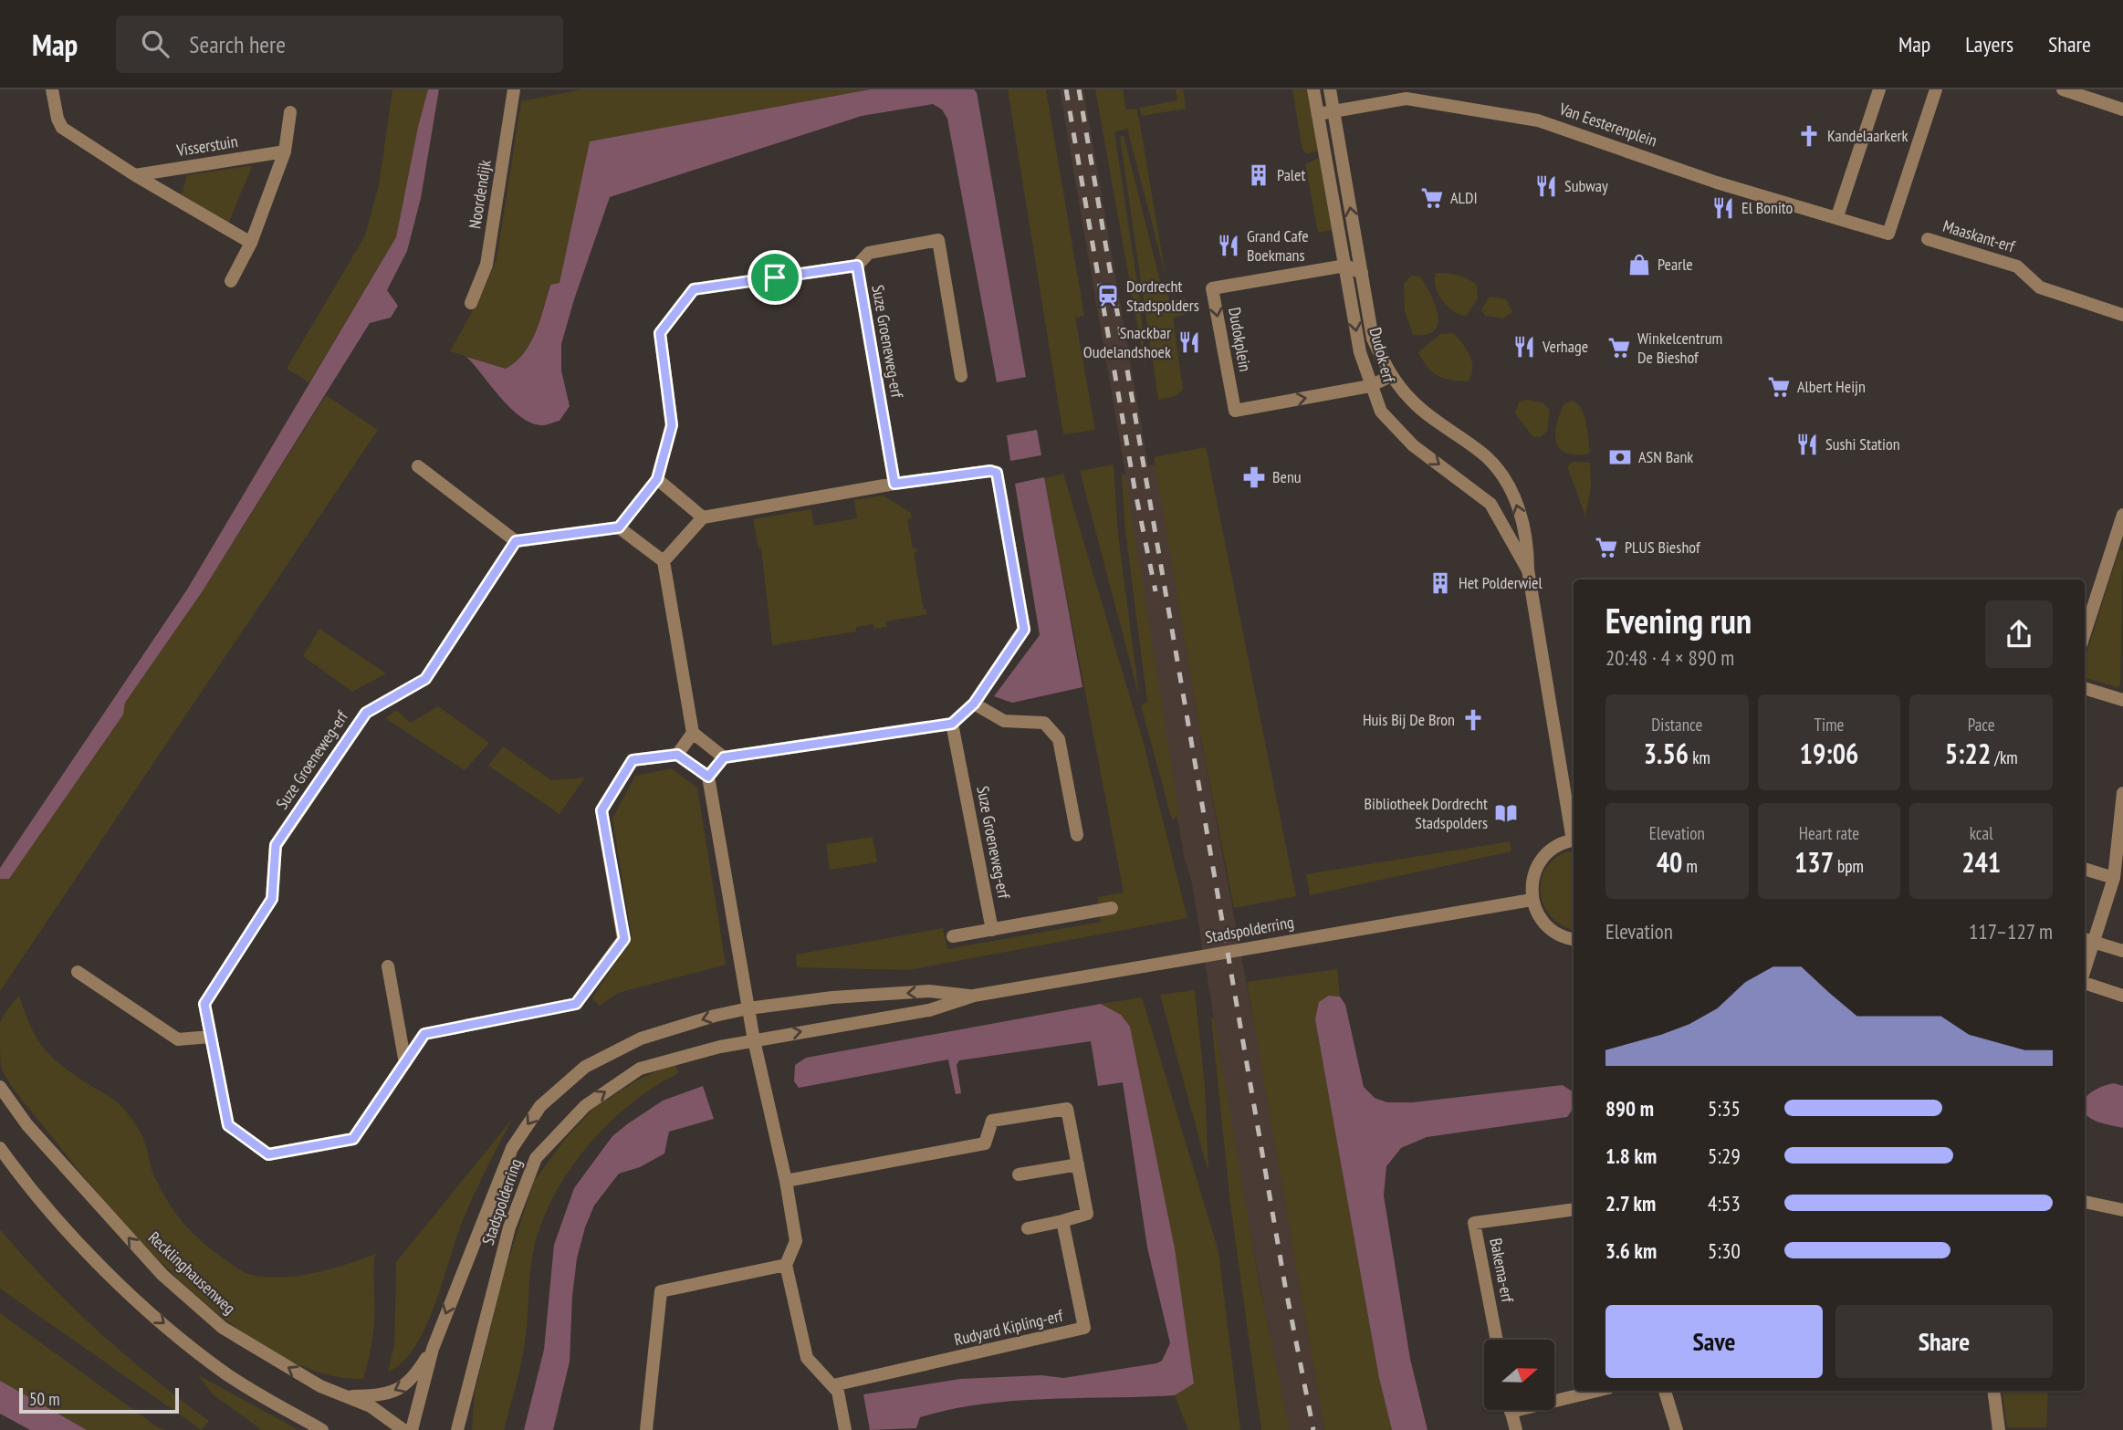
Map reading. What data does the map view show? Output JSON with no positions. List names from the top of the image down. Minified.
{"streets":{"street":["Van Eesterenplein","Visserstuin","Noordendijk","Maaskant-erf","Dudokplein","Suze Groeneweg-erf","Dudok-erf","Stadspolderring","Bakema-erf","Recklinghausenweg","Rudyard Kipling-erf"]},"crossings":[["Van Eesterenplein","Dudok-erf"],["Dudokplein","Dudok-erf"],["Stadspolderring","Recklinghausenweg"]],"places":{"church":["Kandelaarkerk","Huis Bij De Bron"],"building":["Palet","Het Polderwiel"],"restaurant":["Subway","El Bonito","Grand Cafe Boekmans","Snackbar Oudelandshoek","Verhage","Sushi Station"],"supermarket":["ALDI","Winkelcentrum De Bieshof","Albert Heijn","PLUS Bieshof"],"shop":["Pearle"],"station":["Dordrecht Stadspolders"],"bank":["ASN Bank"],"pharmacy":["Benu"],"library":["Bibliotheek Dordrecht Stadspolders"]},"scale_bar":"50 m","north":"right","page":{"header":"Map","search":"Search here","nav":["Map","Layers","Share"],"heading":["Evening run","20:48 · 4 × 890 m"],"stats":[["Distance","3.56 km"],["Time","19:06"],["Pace","5:22 /km"],["Elevation","40 m"],["Heart rate","137 bpm"],["kcal","241"]],"chart":["Elevation","117–127 m"],"list":[{"name":"890 m","note":"5:35"},{"name":"1.8 km","note":"5:29"},{"name":"2.7 km","note":"4:53"},{"name":"3.6 km","note":"5:30"}],"buttons":["Save","Share"],"scale":"50 m"}}
